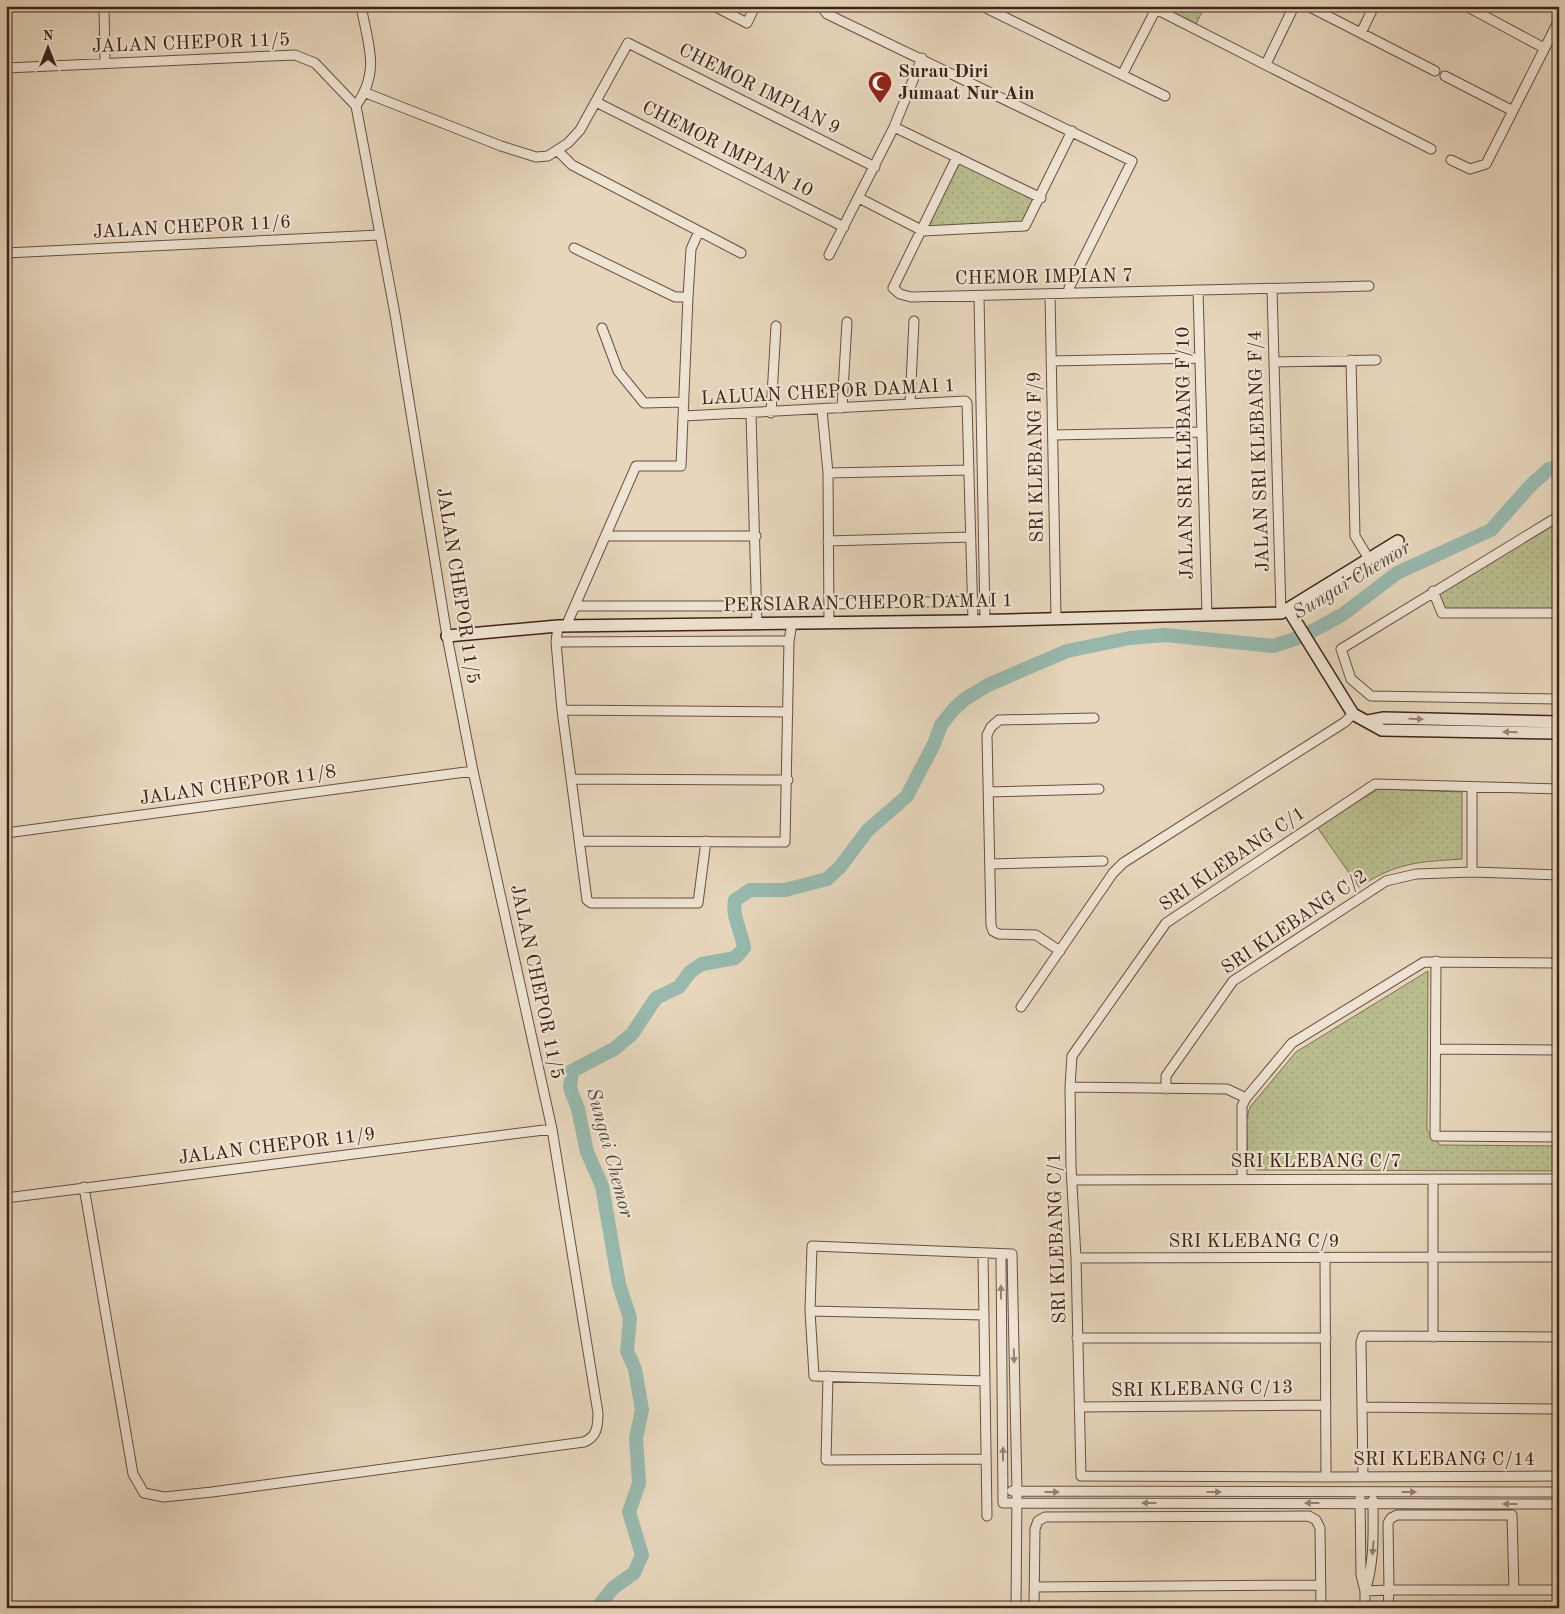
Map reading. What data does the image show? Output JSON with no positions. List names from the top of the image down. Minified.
{"streets":{"street":["JALAN CHEPOR 11/5","CHEMOR IMPIAN 9","CHEMOR IMPIAN 10","JALAN CHEPOR 11/6","CHEMOR IMPIAN 7","LALUAN CHEPOR DAMAI 1","JALAN SRI KLEBANG F/4","JALAN SRI KLEBANG F/10","SRI KLEBANG F/9","PERSIARAN CHEPOR DAMAI 1","JALAN CHEPOR 11/8","SRI KLEBANG C/1","SRI KLEBANG C/2","JALAN CHEPOR 11/9","SRI KLEBANG C/7","SRI KLEBANG C/9","SRI KLEBANG C/13","SRI KLEBANG C/14"]},"crossings":[["JALAN CHEPOR 11/5","JALAN CHEPOR 11/6"],["JALAN CHEPOR 11/5","PERSIARAN CHEPOR DAMAI 1"],["JALAN CHEPOR 11/5","JALAN CHEPOR 11/8"],["JALAN CHEPOR 11/5","JALAN CHEPOR 11/9"],["CHEMOR IMPIAN 9","CHEMOR IMPIAN 10"],["CHEMOR IMPIAN 7","JALAN SRI KLEBANG F/4"],["CHEMOR IMPIAN 7","JALAN SRI KLEBANG F/10"],["CHEMOR IMPIAN 7","SRI KLEBANG F/9"],["LALUAN CHEPOR DAMAI 1","PERSIARAN CHEPOR DAMAI 1"],["JALAN SRI KLEBANG F/4","PERSIARAN CHEPOR DAMAI 1"],["JALAN SRI KLEBANG F/10","PERSIARAN CHEPOR DAMAI 1"],["SRI KLEBANG F/9","PERSIARAN CHEPOR DAMAI 1"],["SRI KLEBANG C/1","SRI KLEBANG C/7"],["SRI KLEBANG C/1","SRI KLEBANG C/9"],["SRI KLEBANG C/1","SRI KLEBANG C/13"]],"water":["Sungai Chemor"],"places":{"mosque":["Surau Diri Jumaat Nur Ain"]},"north":"top"}
